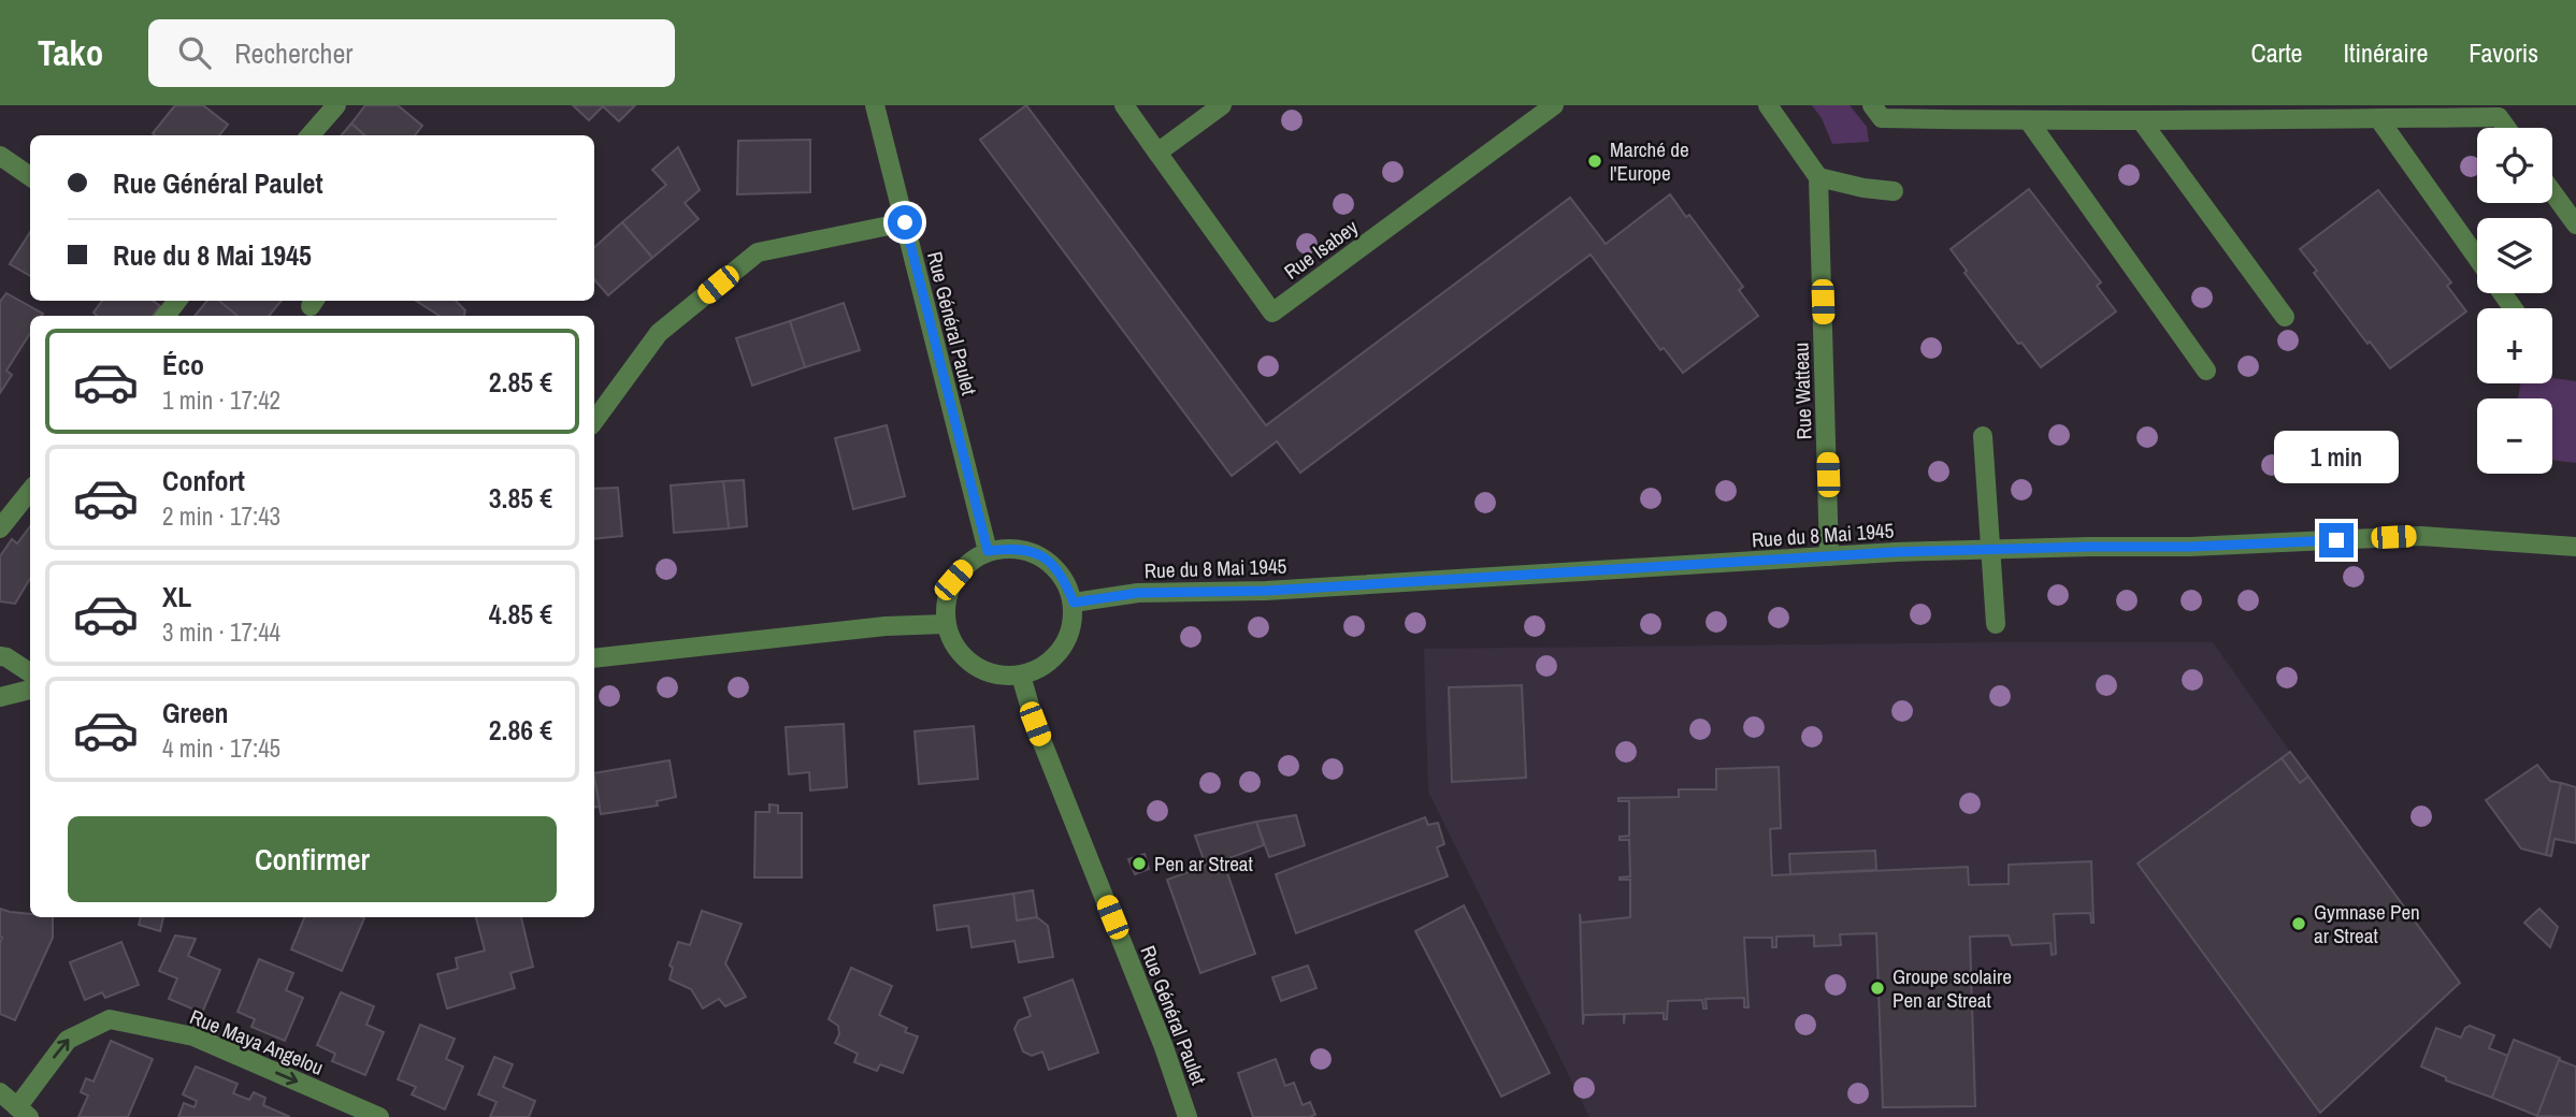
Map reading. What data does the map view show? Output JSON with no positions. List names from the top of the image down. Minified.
{"streets":{"street":["Rue Isabey","Rue Général Paulet","Rue Watteau","Rue du 8 Mai 1945","Rue Maya Angelou"]},"crossings":[["Rue Général Paulet","Rue du 8 Mai 1945"],["Rue Watteau","Rue du 8 Mai 1945"]],"one_way":["Rue Maya Angelou"],"places":["Marché de l'Europe","Pen ar Streat","Gymnase Pen ar Streat","Groupe scolaire Pen ar Streat"],"page":{"header":"Tako","search":"Rechercher","nav":["Carte","Itinéraire","Favoris"],"map_buttons":["+","−"],"banner":["Rue Général Paulet","Rue du 8 Mai 1945"],"list":[{"name":"Éco","note":"1 min · 17:42","value":"2.85 €"},{"name":"Confort","note":"2 min · 17:43","value":"3.85 €"},{"name":"XL","note":"3 min · 17:44","value":"4.85 €"},{"name":"Green","note":"4 min · 17:45","value":"2.86 €"}],"bubble":"1 min","buttons":"Confirmer"}}
